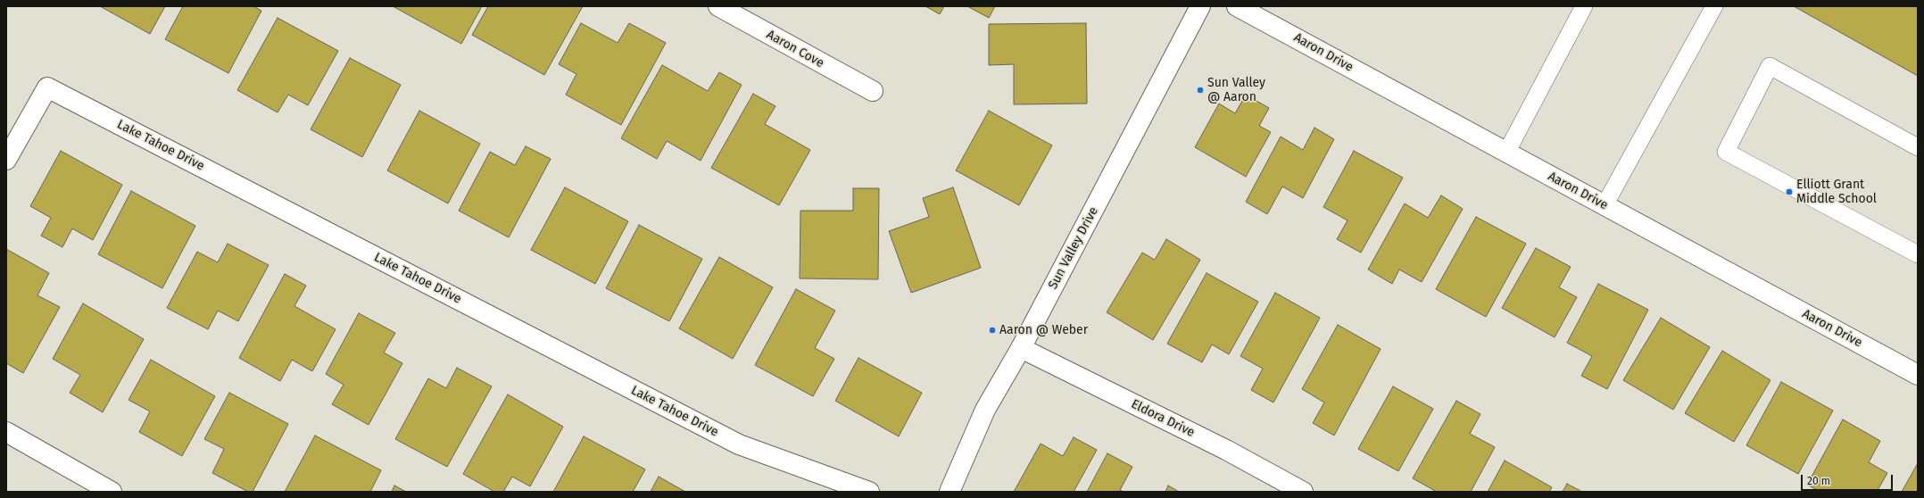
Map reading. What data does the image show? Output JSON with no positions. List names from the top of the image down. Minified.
{"streets":{"street":["Aaron Cove","Aaron Drive","Lake Tahoe Drive","Sun Valley Drive","Eldora Drive"]},"crossings":[["Sun Valley Drive","Eldora Drive"]],"places":["Sun Valley @ Aaron","Elliott Grant Middle School","Aaron @ Weber"],"scale_bar":"20 m"}
